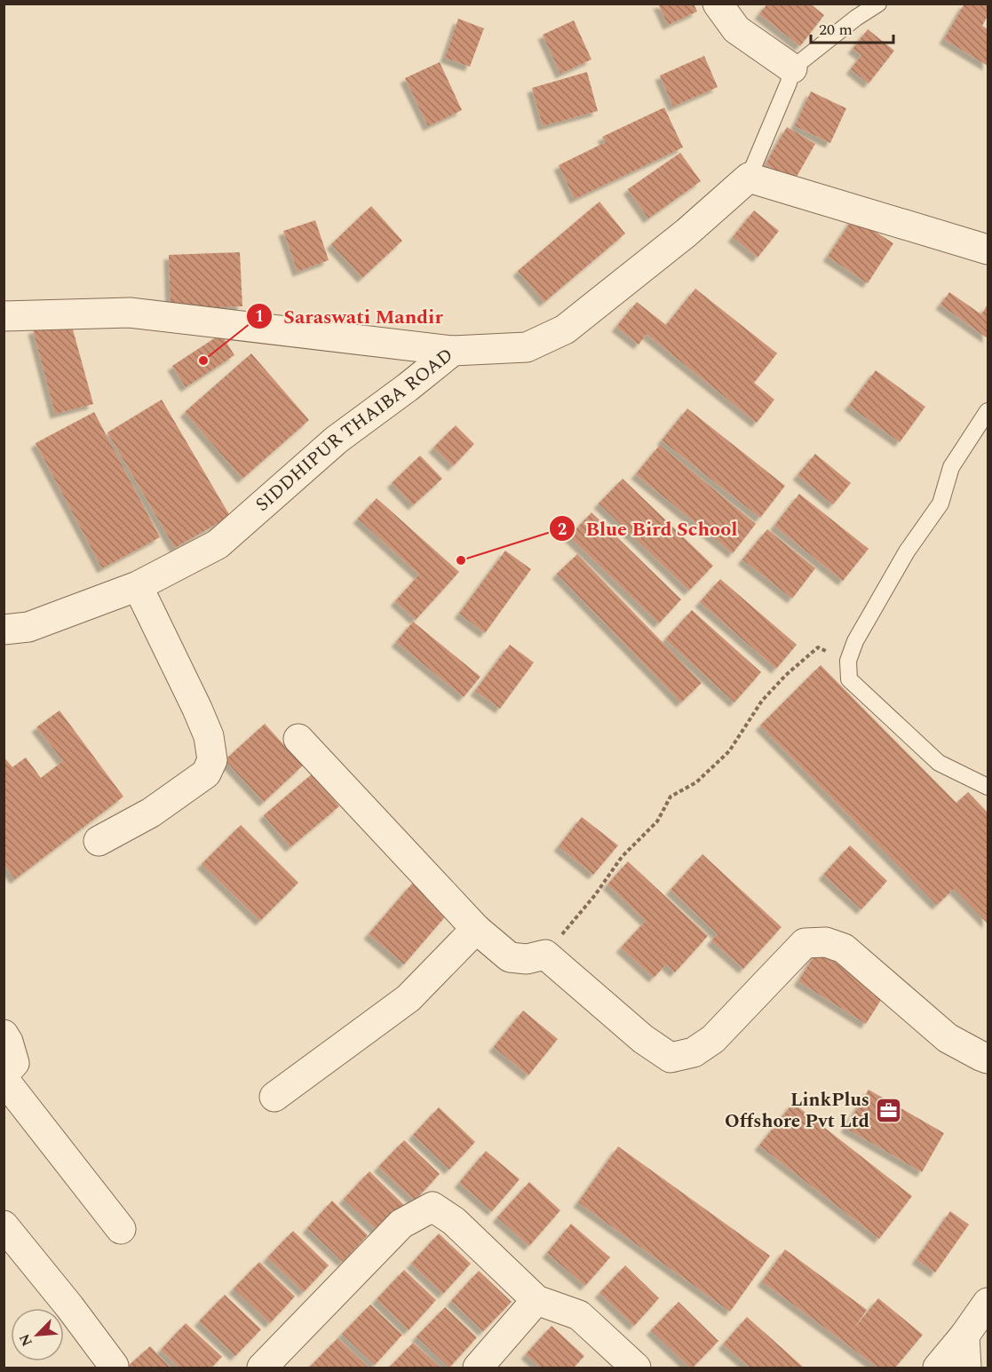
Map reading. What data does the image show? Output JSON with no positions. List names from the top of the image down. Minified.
{"streets":{"street":["SIDDHIPUR THAIBA ROAD"]},"places":{"other":["Saraswati Mandir","Blue Bird School"],"office":["LinkPlus Offshore Pvt Ltd"]},"scale_bar":"20 m","north":"bottom left"}
